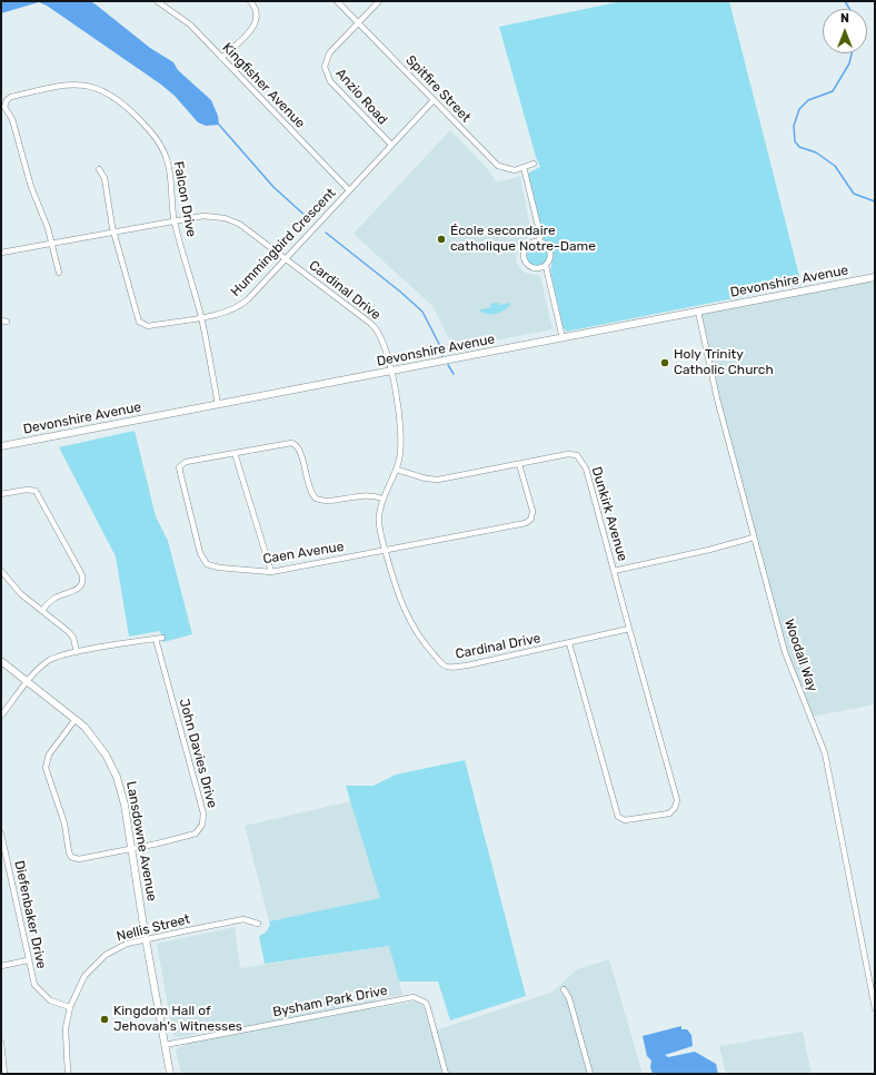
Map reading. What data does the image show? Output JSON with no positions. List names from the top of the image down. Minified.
{"streets":{"main road":["Devonshire Avenue","Lansdowne Avenue"],"street":["Kingfisher Avenue","Spitfire Street","Anzio Road","Falcon Drive","Hummingbird Crescent","Cardinal Drive","Dunkirk Avenue","Caen Avenue","Woodall Way","John Davies Drive","Diefenbaker Drive","Nellis Street","Bysham Park Drive"]},"crossings":[["Kingfisher Avenue","Hummingbird Crescent"],["Spitfire Street","Anzio Road"],["Spitfire Street","Hummingbird Crescent"],["Anzio Road","Hummingbird Crescent"],["Falcon Drive","Hummingbird Crescent"],["Falcon Drive","Devonshire Avenue"],["Falcon Drive","Cardinal Drive"],["Hummingbird Crescent","Cardinal Drive"],["Devonshire Avenue","Cardinal Drive"],["Devonshire Avenue","Woodall Way"],["Cardinal Drive","Dunkirk Avenue"],["Cardinal Drive","Caen Avenue"],["Dunkirk Avenue","Caen Avenue"],["Dunkirk Avenue","Woodall Way"],["John Davies Drive","Lansdowne Avenue"],["Lansdowne Avenue","Nellis Street"],["Lansdowne Avenue","Bysham Park Drive"],["Diefenbaker Drive","Nellis Street"]],"places":["École secondaire catholique Notre-Dame","Holy Trinity Catholic Church","Kingdom Hall of Jehovah's Witnesses"],"north":"top"}
